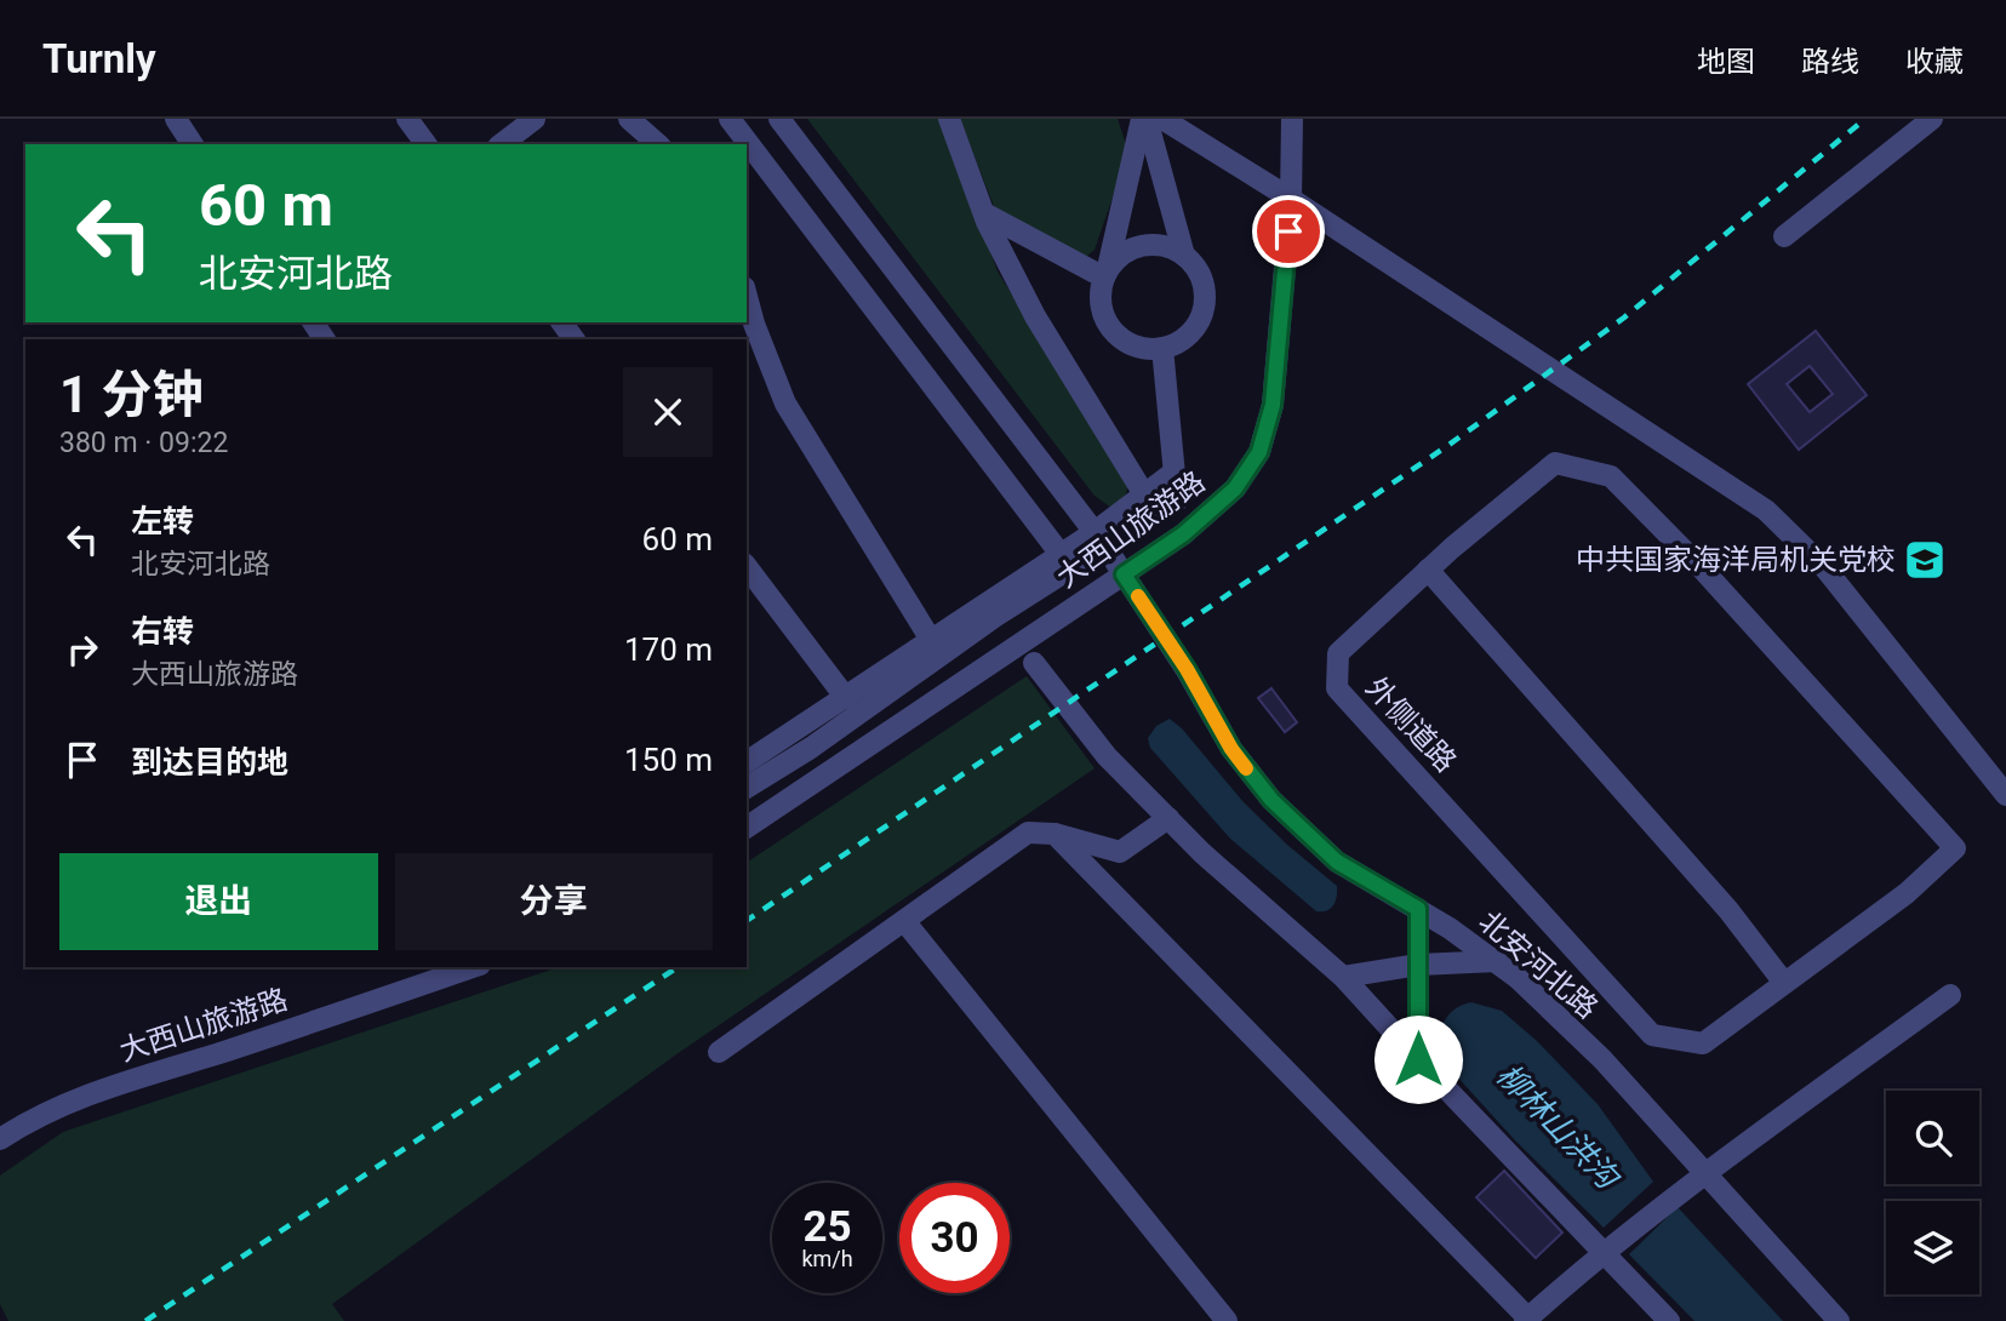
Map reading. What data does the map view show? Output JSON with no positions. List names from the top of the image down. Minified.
{"streets":{"street":["大西山旅游路","外侧道路","北安河北路"]},"crossings":[["大西山旅游路","北安河北路"]],"water":["柳林山洪沟"],"places":{"school or university":["中共国家海洋局机关党校"]},"page":{"header":"Turnly","nav":["地图","路线","收藏"],"turn":["60 m","北安河北路"],"heading":["1 分钟","380 m · 09:22"],"list":[{"name":"左转","note":"北安河北路","value":"60 m"},{"name":"右转","note":"大西山旅游路","value":"170 m"},{"name":"到达目的地","value":"150 m"}],"buttons":["退出","分享"],"speed":"25 km/h","limit":"30"}}
